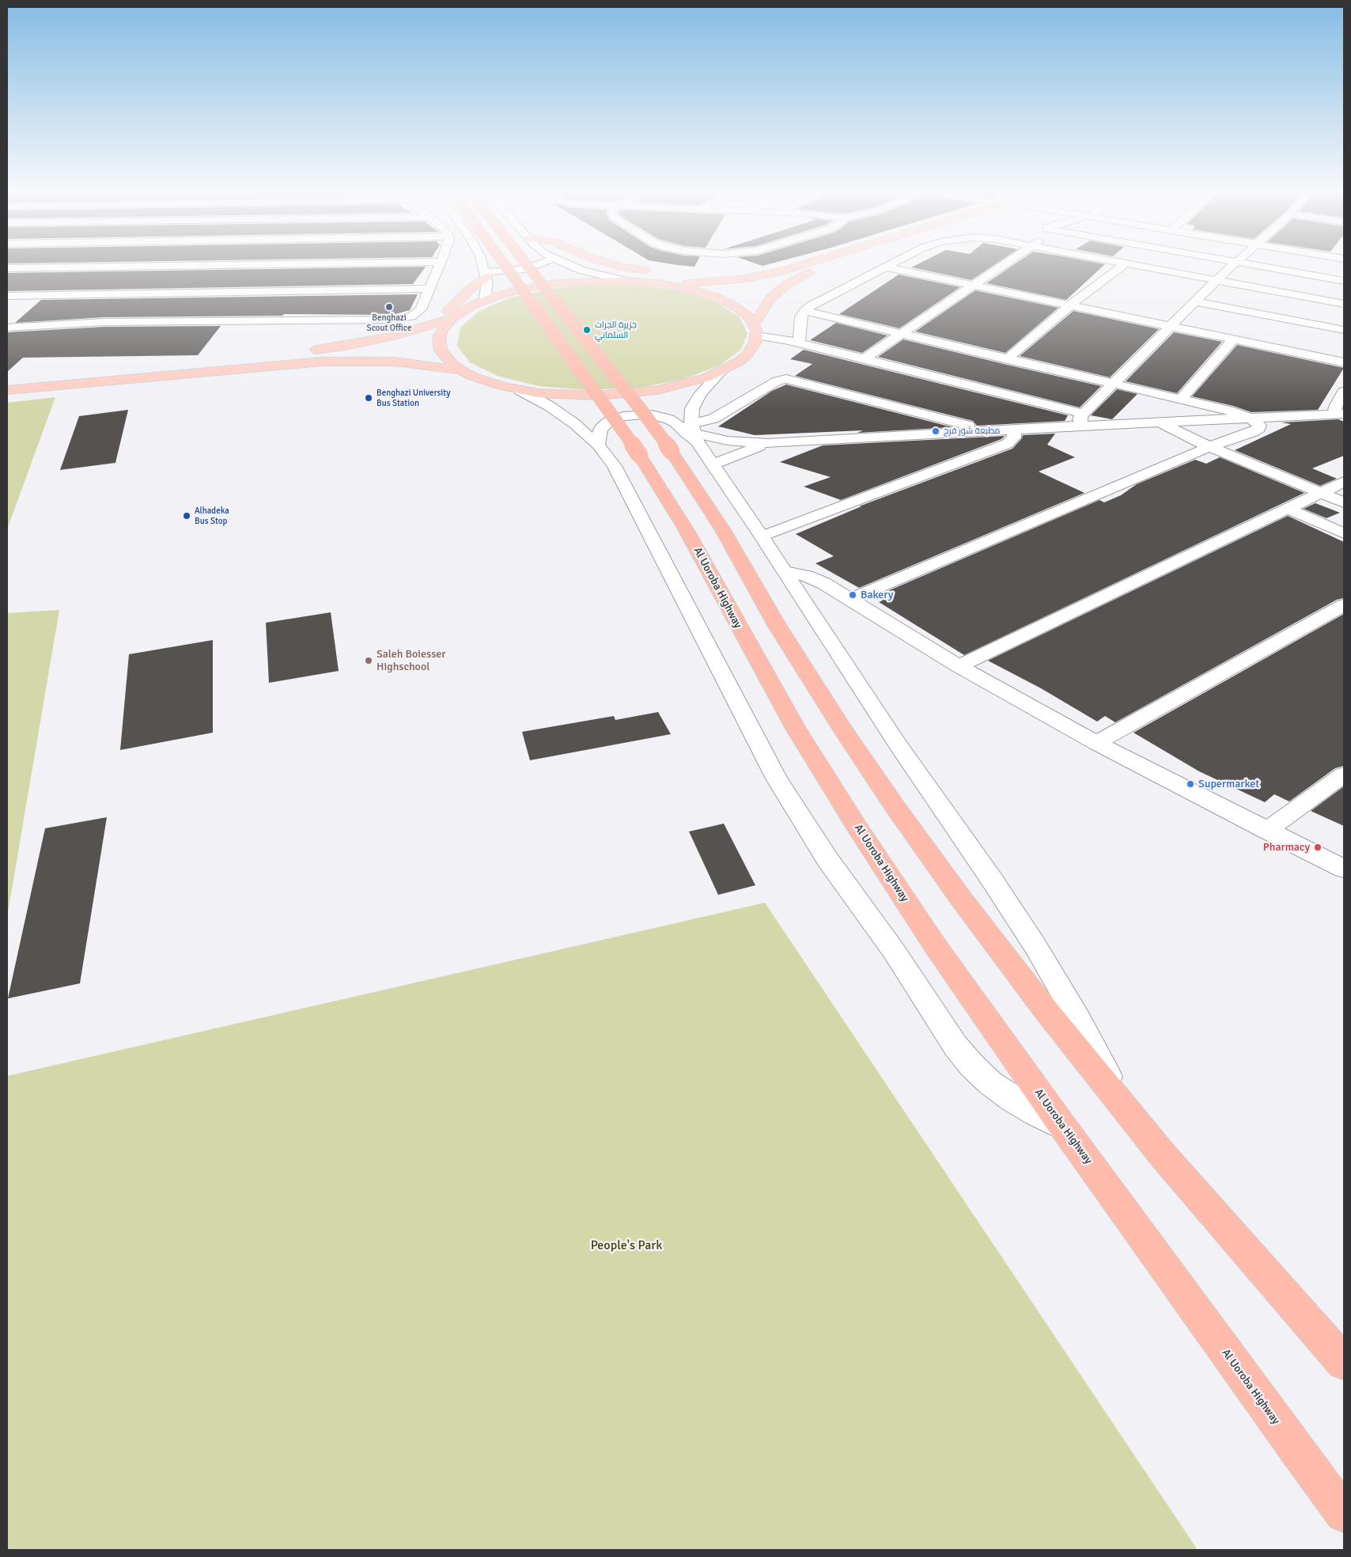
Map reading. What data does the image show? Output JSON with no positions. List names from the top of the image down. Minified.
{"streets":{"highway":["Al Uoroba Highway"]},"parks":["People's Park"],"places":["Benghazi Scout Office","جزيرة الجرات السلماني","Benghazi University Bus Station","مطبعة شور فرج","Alhadeka Bus Stop","Bakery","Saleh Boiesser Highschool","Supermarket","Pharmacy"]}
